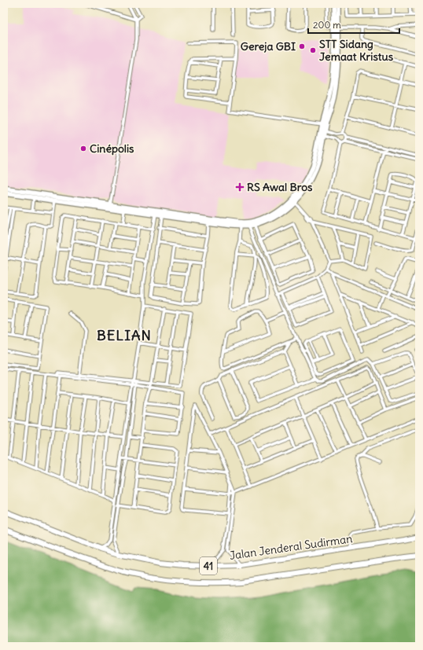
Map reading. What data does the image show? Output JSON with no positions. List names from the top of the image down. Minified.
{"streets":{"highway":["Jalan Jenderal Sudirman","41"]},"districts":["BELIAN"],"places":{"other":["Gereja GBI","STT Sidang Jemaat Kristus","Cinépolis"],"health":["RS Awal Bros"]},"scale_bar":"200 m"}
